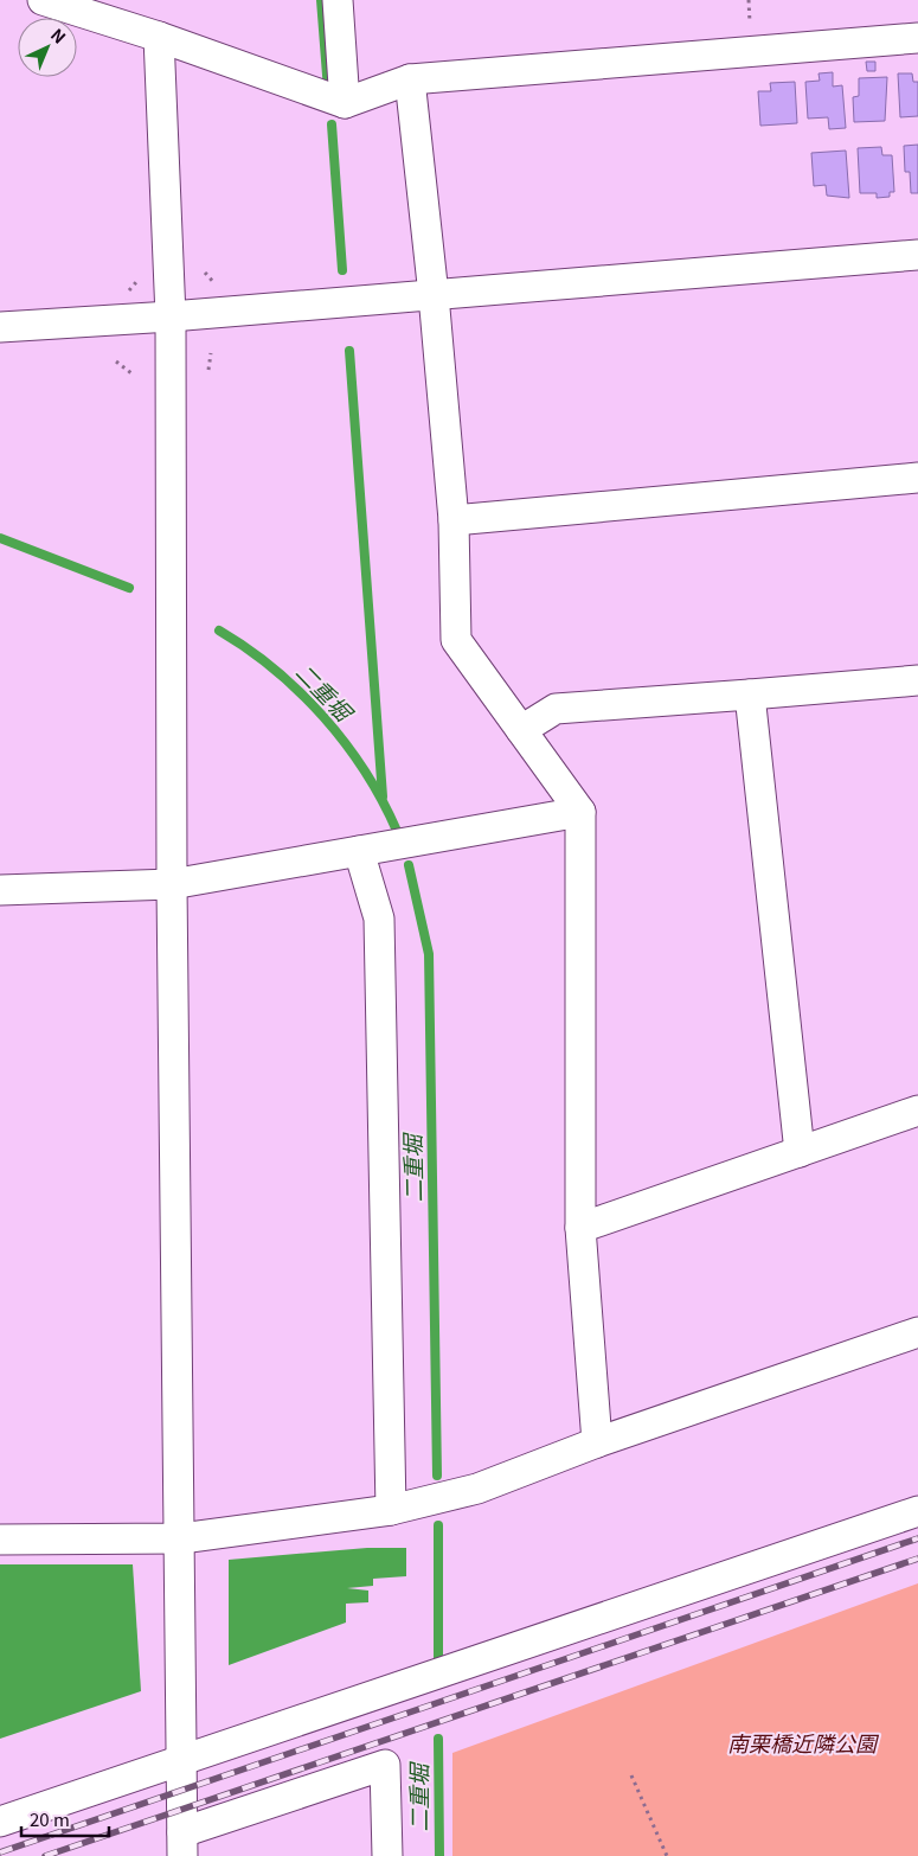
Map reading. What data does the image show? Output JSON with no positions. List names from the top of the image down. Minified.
{"water":["二重堀"],"parks":["南栗橋近隣公園"],"scale_bar":"20 m","north":"top right"}
